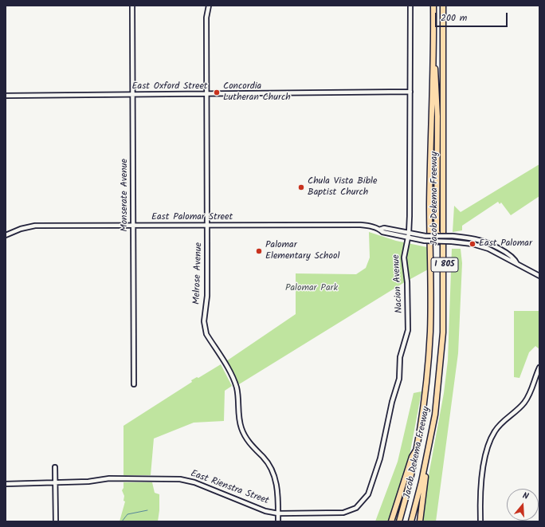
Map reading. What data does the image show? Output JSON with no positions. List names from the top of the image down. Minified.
{"streets":{"highway":["Jacob Dekema Freeway","I 805"],"street":["East Oxford Street","Monserate Avenue","East Palomar Street","Melrose Avenue","Nacion Avenue","East Rienstra Street"]},"crossings":[["East Oxford Street","Monserate Avenue"],["East Oxford Street","Melrose Avenue"],["East Oxford Street","Nacion Avenue"],["Monserate Avenue","East Palomar Street"],["East Palomar Street","Melrose Avenue"],["East Palomar Street","Nacion Avenue"],["Melrose Avenue","East Rienstra Street"],["Nacion Avenue","East Rienstra Street"]],"parks":["Palomar Park"],"places":["Concordia Lutheran Church","Chula Vista Bible Baptist Church","East Palomar","Palomar Elementary School"],"scale_bar":"200 m","north":"top"}
